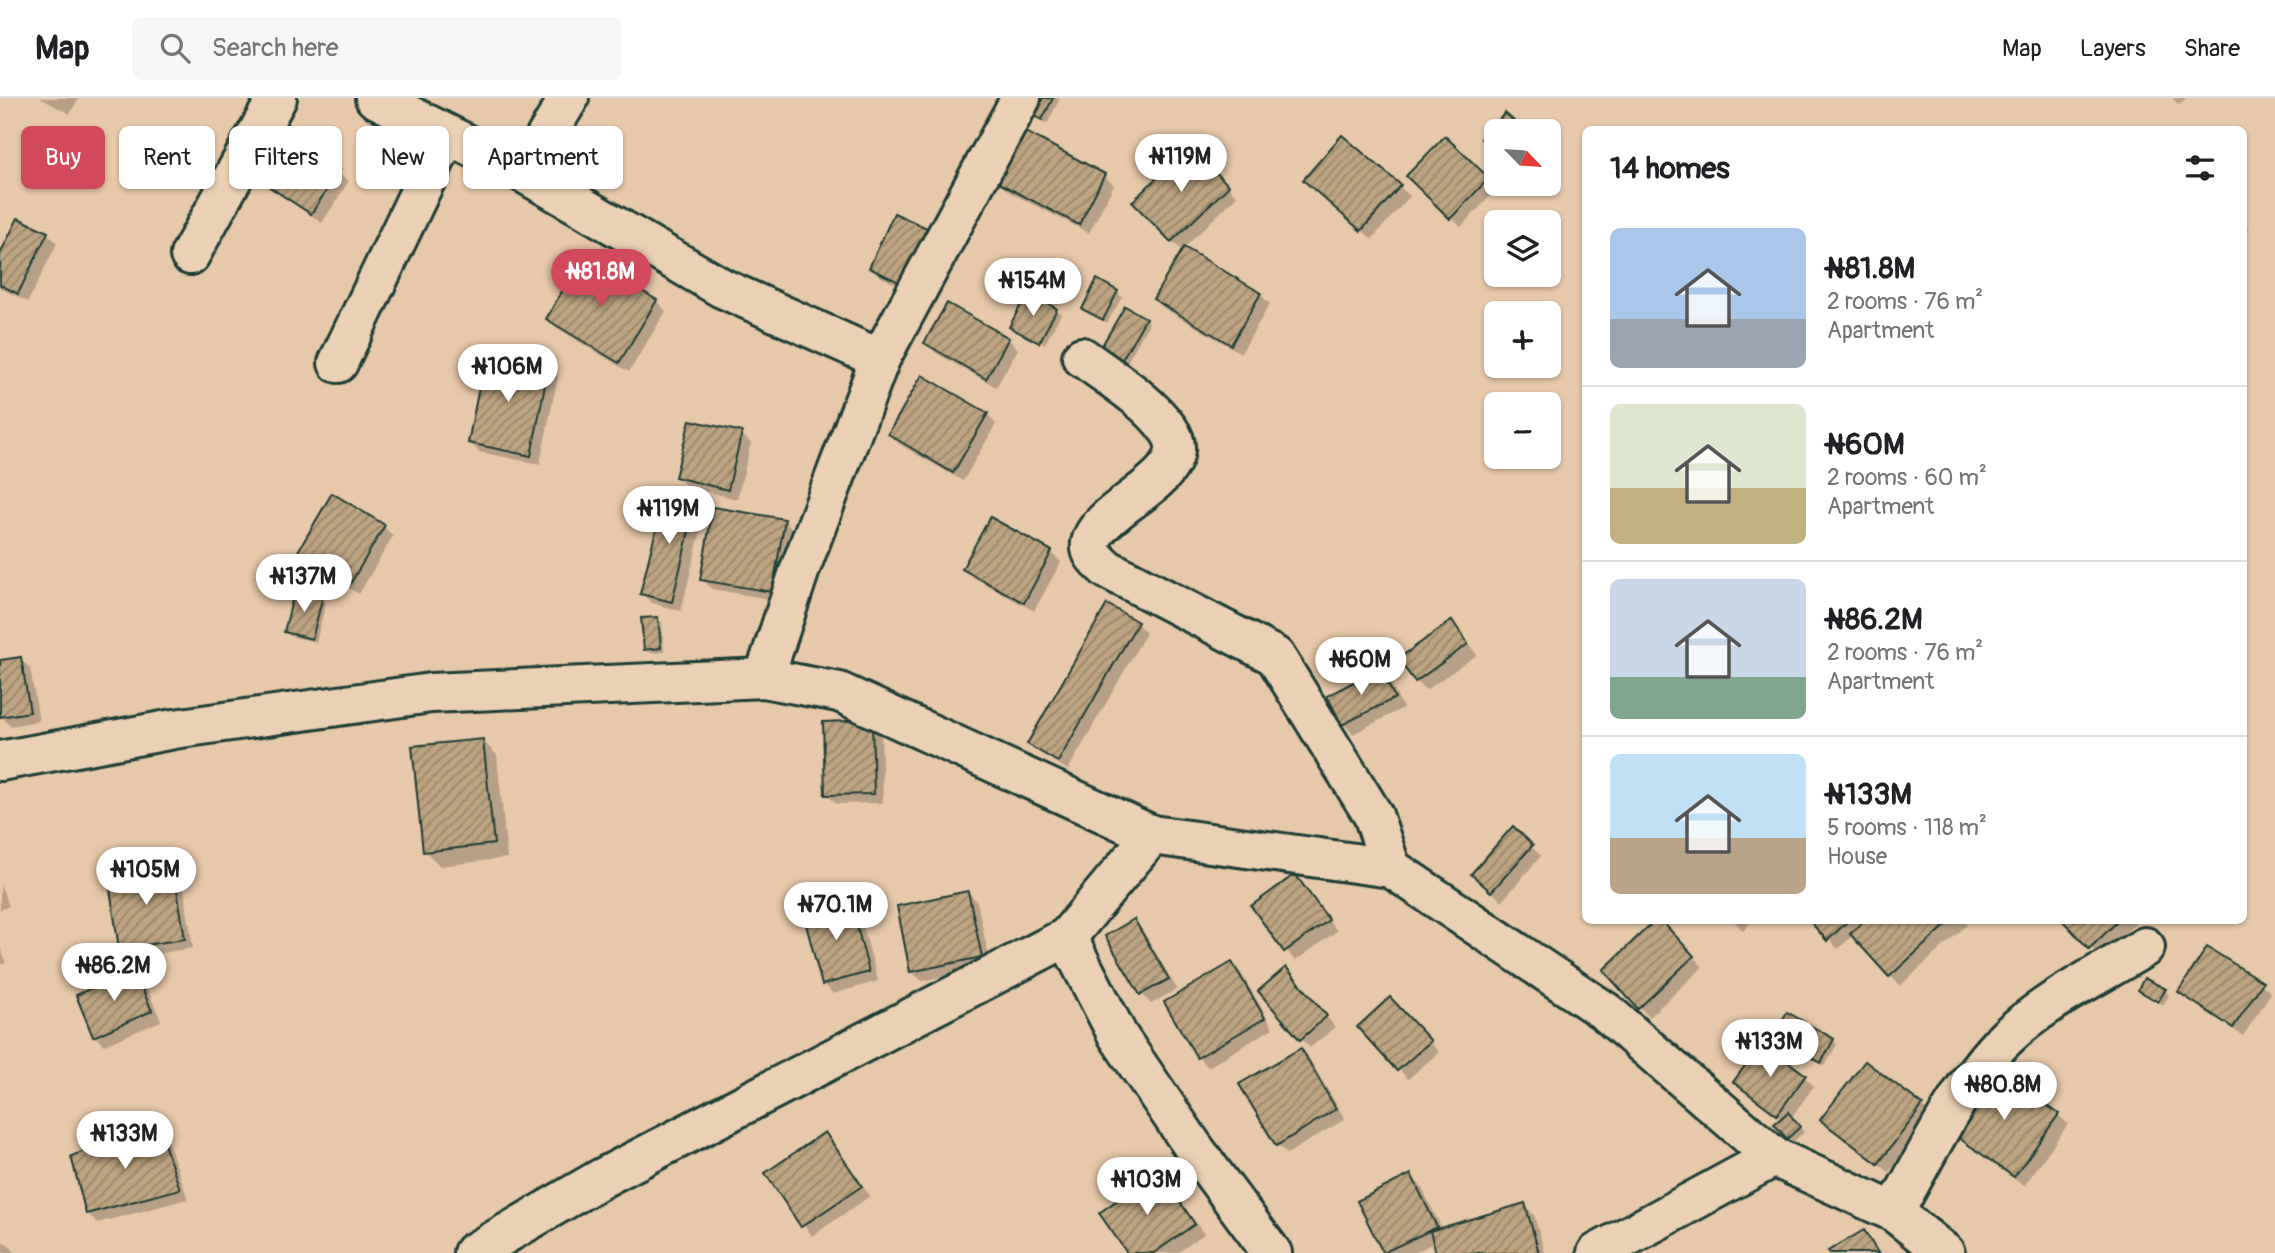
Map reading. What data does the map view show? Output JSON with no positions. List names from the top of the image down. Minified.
{"north":"bottom right","page":{"header":"Map","search":"Search here","nav":["Map","Layers","Share"],"map_buttons":["+","−"],"chip":["Buy","Rent","Filters","New","Apartment"],"heading":"14 homes","price":["₦119M","₦81.8M","₦154M","₦106M","₦119M","₦137M","₦60M","₦105M","₦70.1M","₦86.2M","₦133M","₦80.8M","₦133M","₦103M"],"list":[{"name":"₦81.8M","note":"2 rooms · 76 m² · Apartment"},{"name":"₦60M","note":"2 rooms · 60 m² · Apartment"},{"name":"₦86.2M","note":"2 rooms · 76 m² · Apartment"},{"name":"₦133M","note":"5 rooms · 118 m² · House"}]}}
